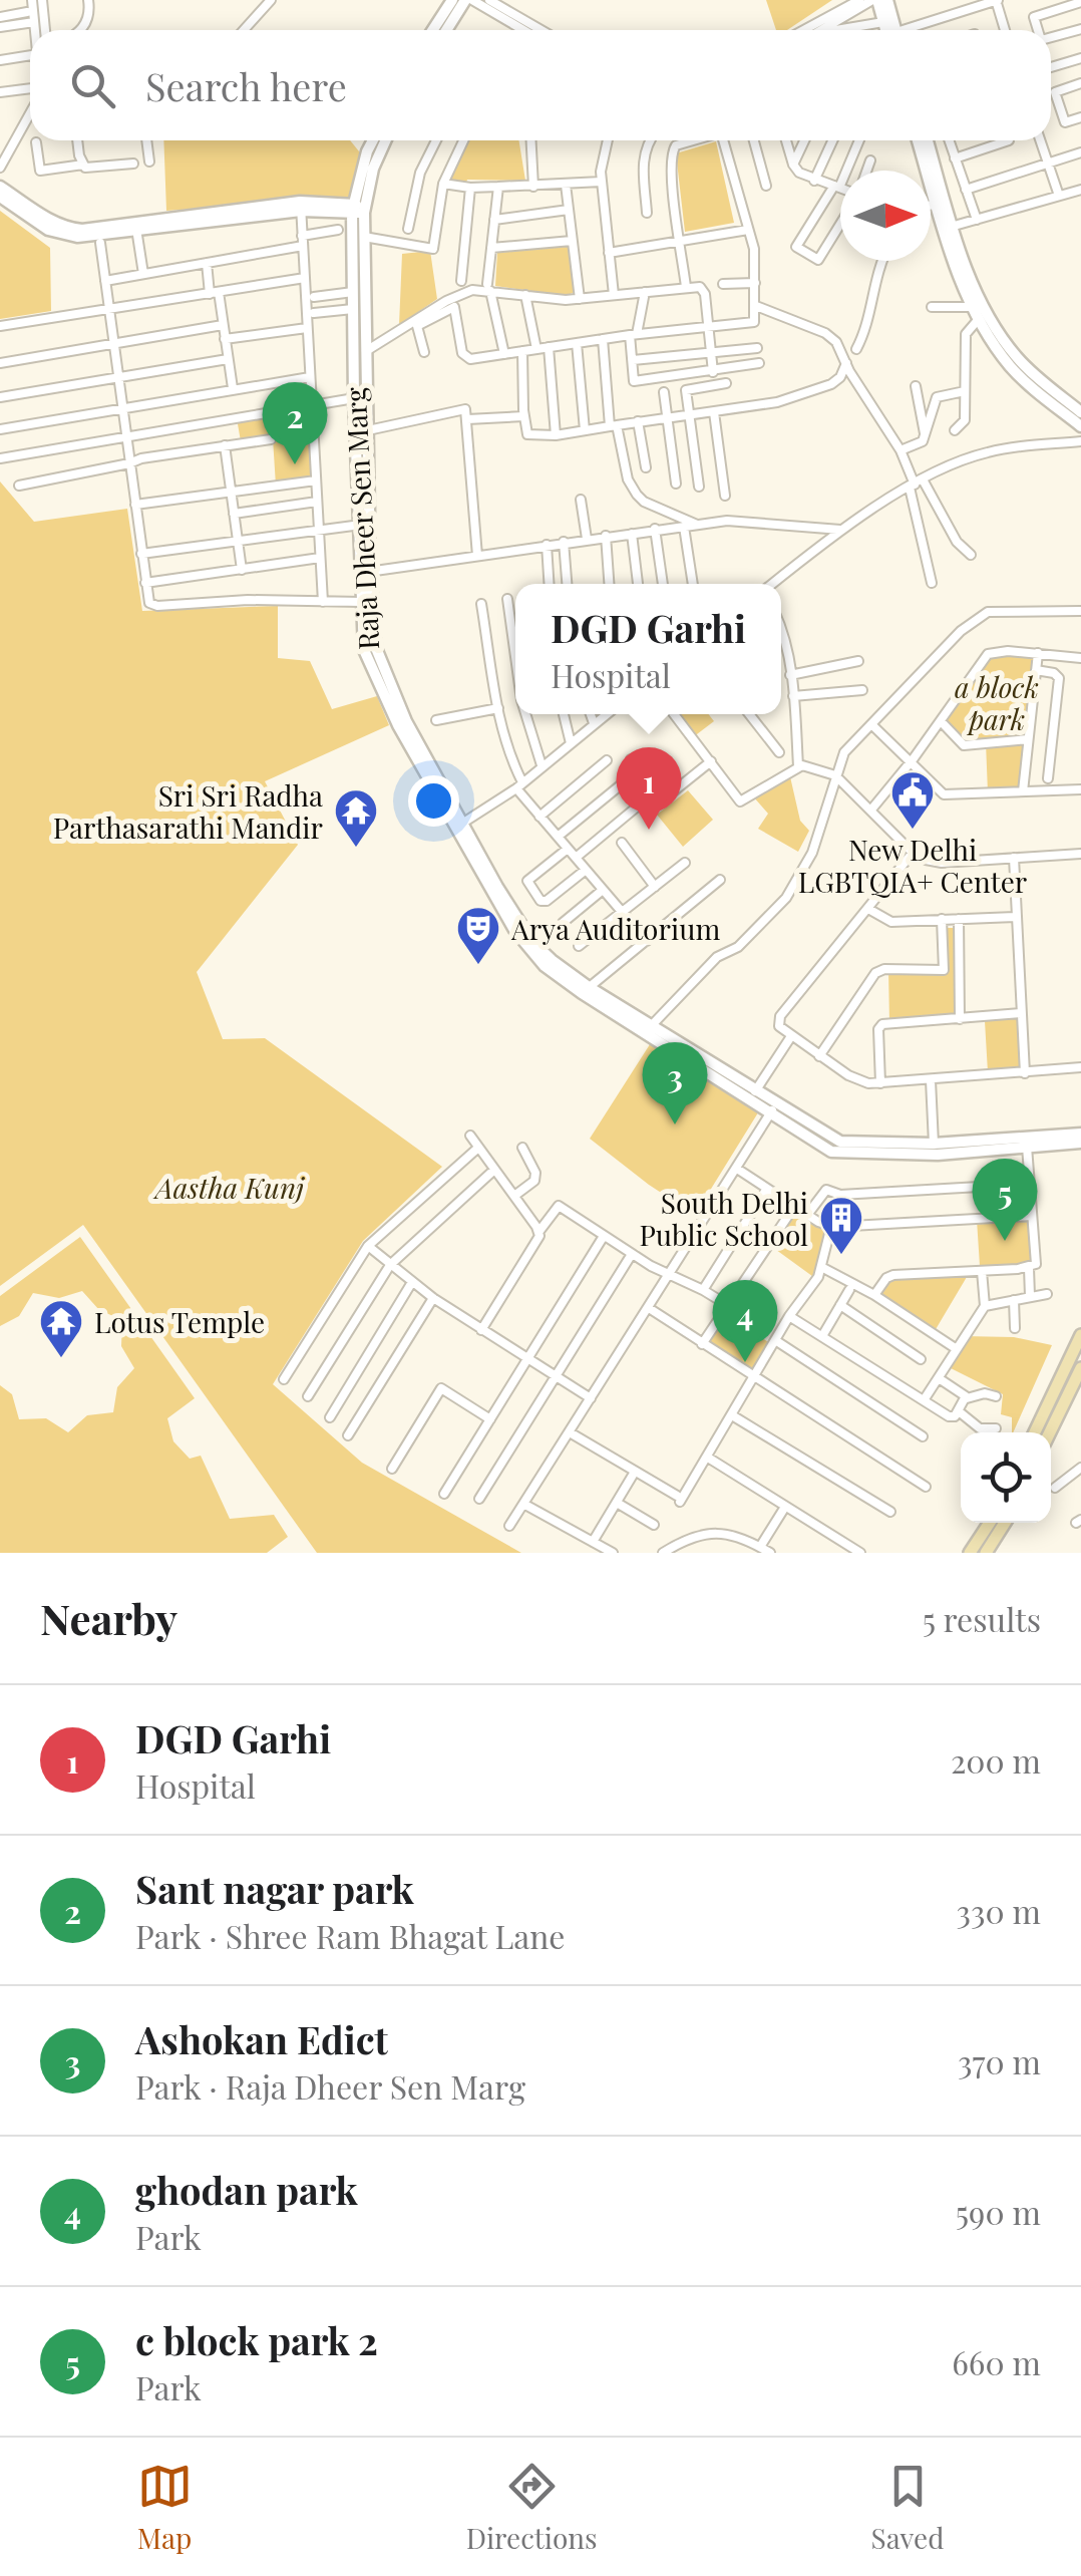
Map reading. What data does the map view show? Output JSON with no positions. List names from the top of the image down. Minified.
{"streets":{"street":["Raja Dheer Sen Marg"]},"parks":["a block park","Aastha Kunj"],"places":{"public building":["New Delhi LGBTQIA+ Center"],"temple":["Sri Sri Radha Parthasarathi Mandir","Lotus Temple"],"theatre":["Arya Auditorium"],"building":["South Delhi Public School"]},"north":"right","page":{"search":"Search here","pins":["2","1","3","5","4"],"popup":["DGD Garhi","Hospital"],"heading":["Nearby","5 results"],"list":[{"mark":"1","name":"DGD Garhi","note":"Hospital","value":"200 m"},{"mark":"2","name":"Sant nagar park","note":"Park · Shree Ram Bhagat Lane","value":"330 m"},{"mark":"3","name":"Ashokan Edict","note":"Park · Raja Dheer Sen Marg","value":"370 m"},{"mark":"4","name":"ghodan park","note":"Park","value":"590 m"},{"mark":"5","name":"c block park 2","note":"Park","value":"660 m"}],"nav":["Map","Directions","Saved"]}}
